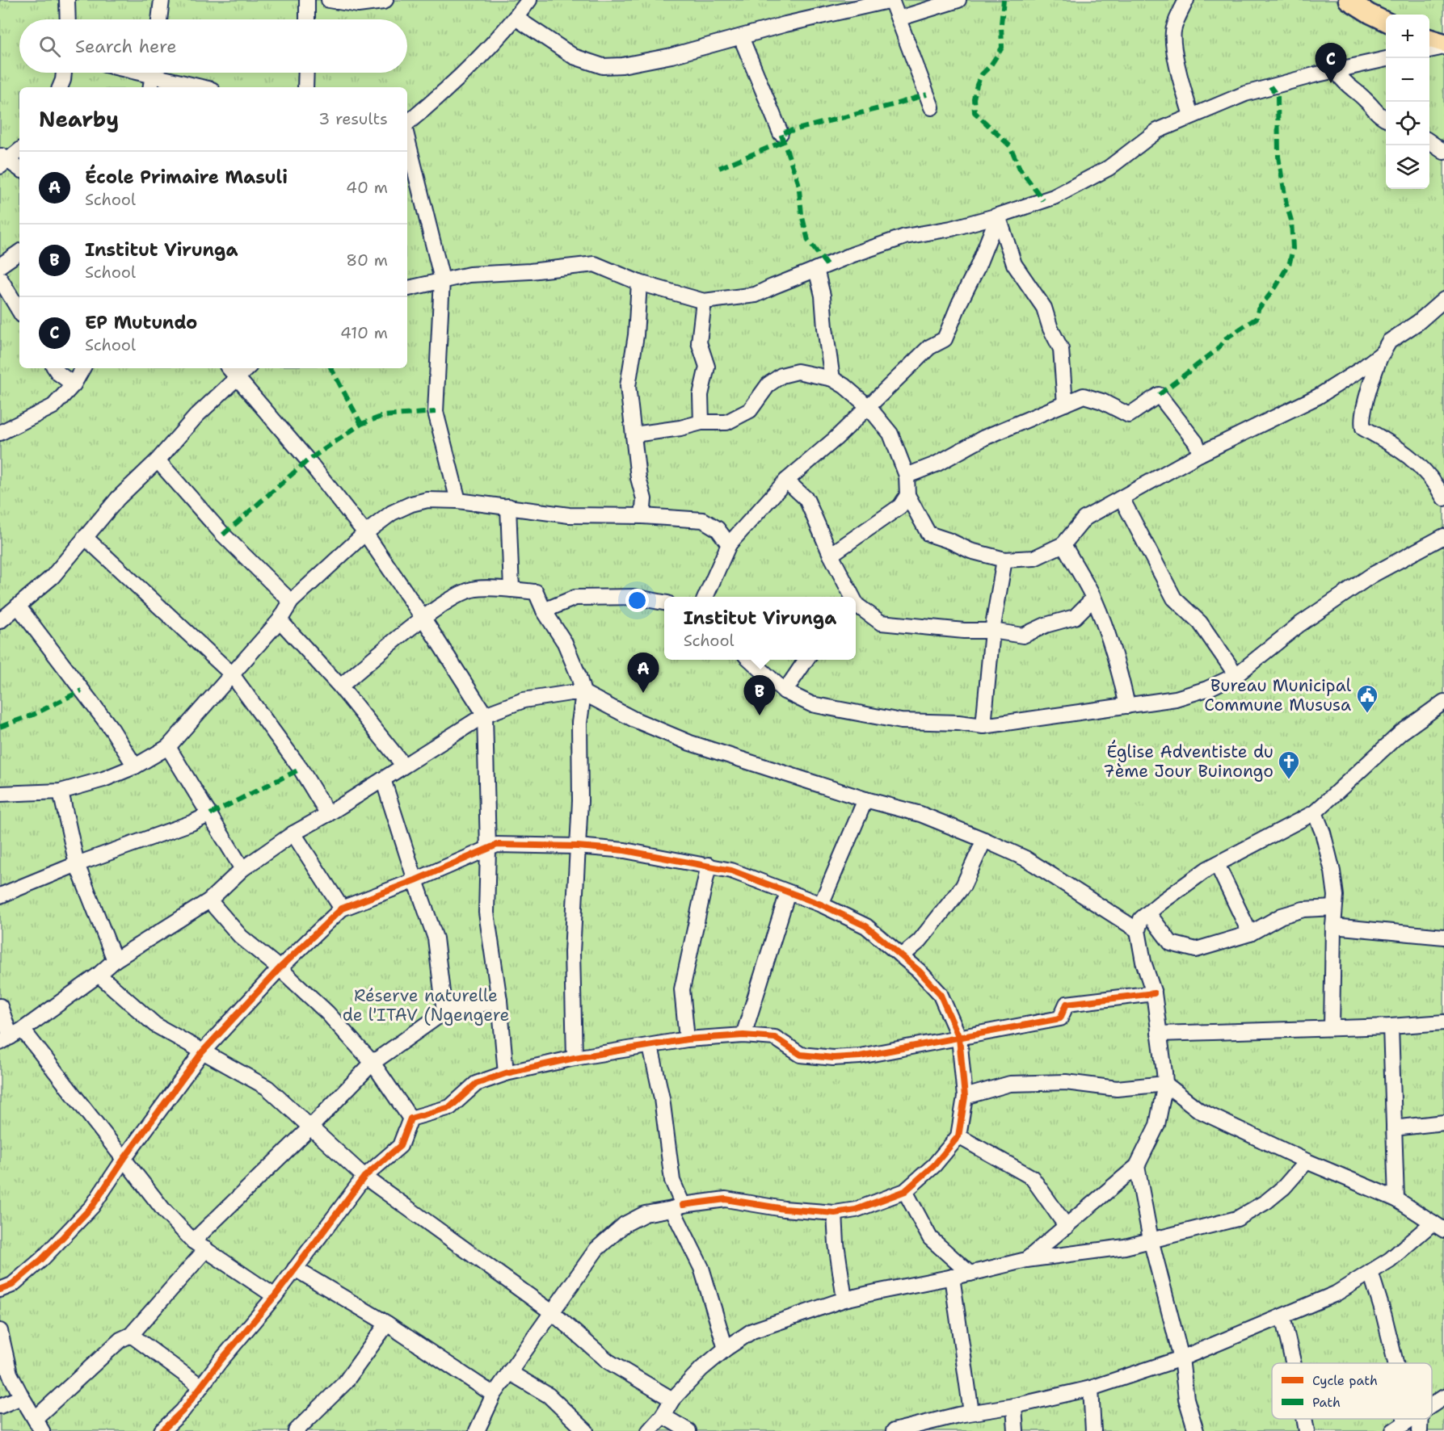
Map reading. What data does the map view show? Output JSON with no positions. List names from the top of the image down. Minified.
{"parks":["Réserve naturelle de l'ITAV (Ngengere"],"places":{"public building":["Bureau Municipal Commune Mususa"],"church":["Église Adventiste du 7ème Jour Buinongo"]},"legend":["Cycle path","Path"],"page":{"map_buttons":["+","−"],"search":"Search here","pins":["C","A","B"],"heading":["Nearby","3 results"],"list":[{"mark":"A","name":"École Primaire Masuli","note":"School","value":"40 m"},{"mark":"B","name":"Institut Virunga","note":"School","value":"80 m"},{"mark":"C","name":"EP Mutundo","note":"School","value":"410 m"}],"popup":["Institut Virunga","School"]}}
